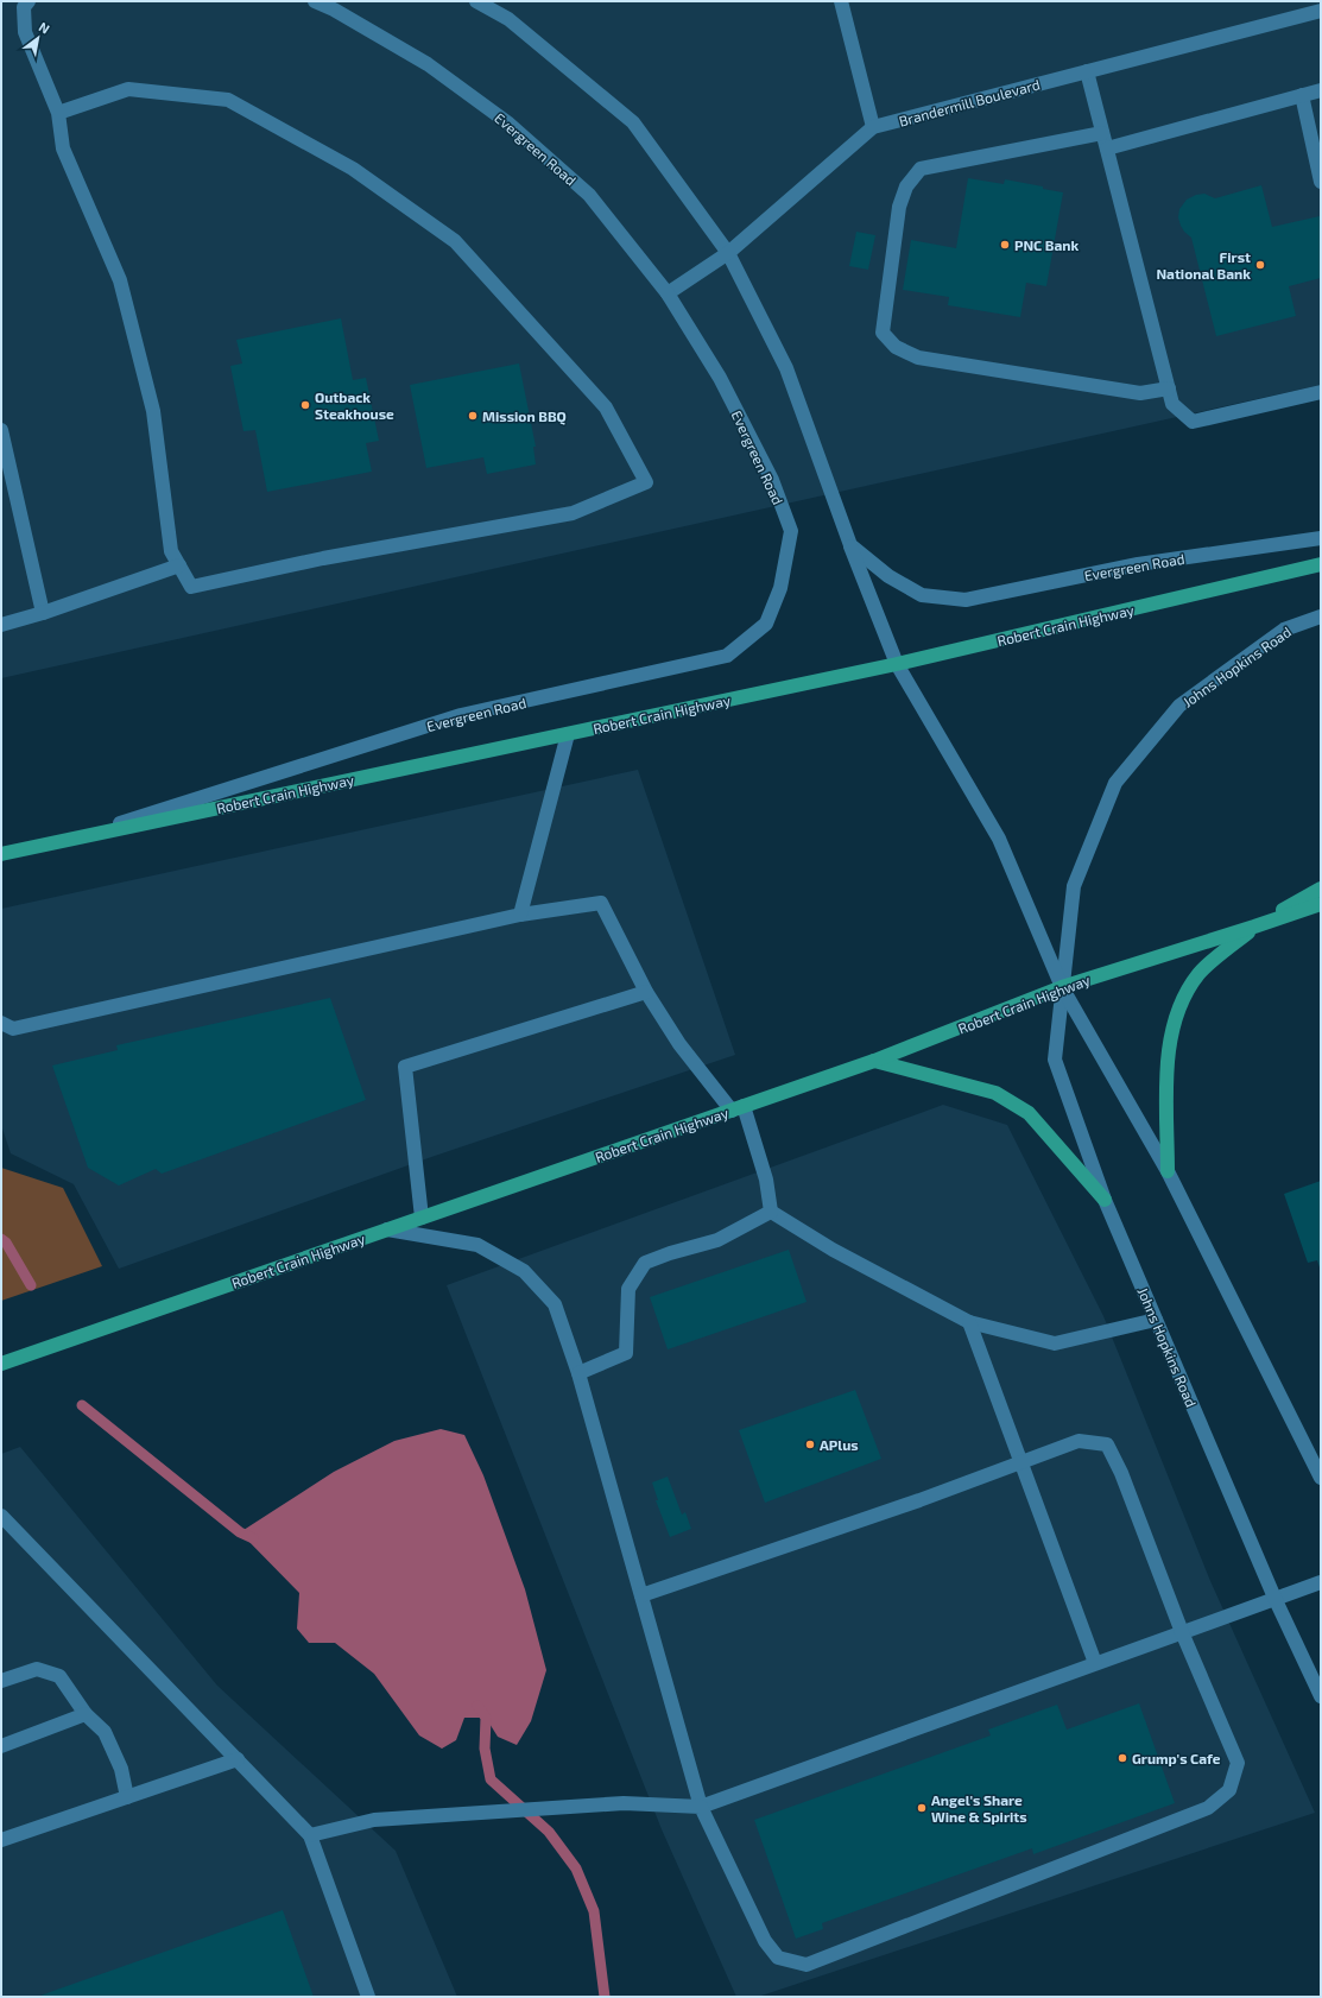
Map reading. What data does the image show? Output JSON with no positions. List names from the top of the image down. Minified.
{"streets":{"highway":["Robert Crain Highway"],"street":["Brandermill Boulevard","Evergreen Road","Johns Hopkins Road"]},"crossings":[["Brandermill Boulevard","Evergreen Road"],["Evergreen Road","Robert Crain Highway"],["Robert Crain Highway","Johns Hopkins Road"]],"places":["PNC Bank","First National Bank","Outback Steakhouse","Mission BBQ","APlus","Grump's Cafe","Angel's Share Wine & Spirits"],"north":"top right"}
